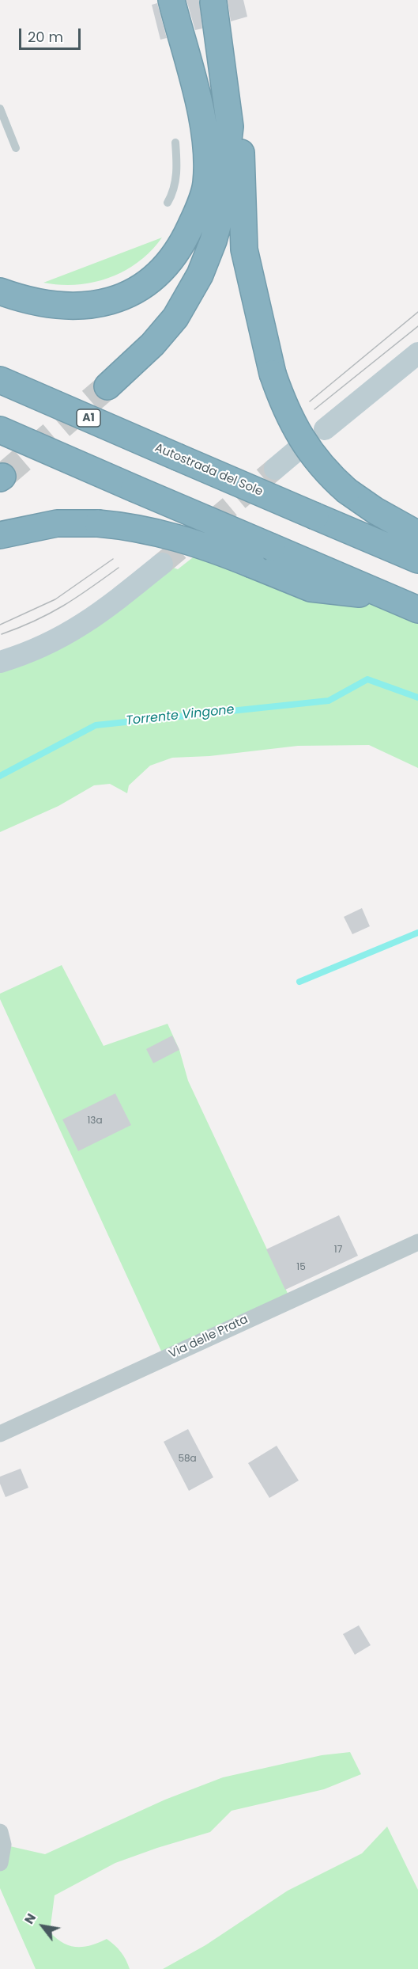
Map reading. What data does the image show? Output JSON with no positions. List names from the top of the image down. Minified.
{"streets":{"highway":["A1","Autostrada del Sole"],"street":["Via delle Prata"]},"water":["Torrente Vingone"],"house_numbers":["13a","17","15","58a"],"scale_bar":"20 m","north":"top left"}
